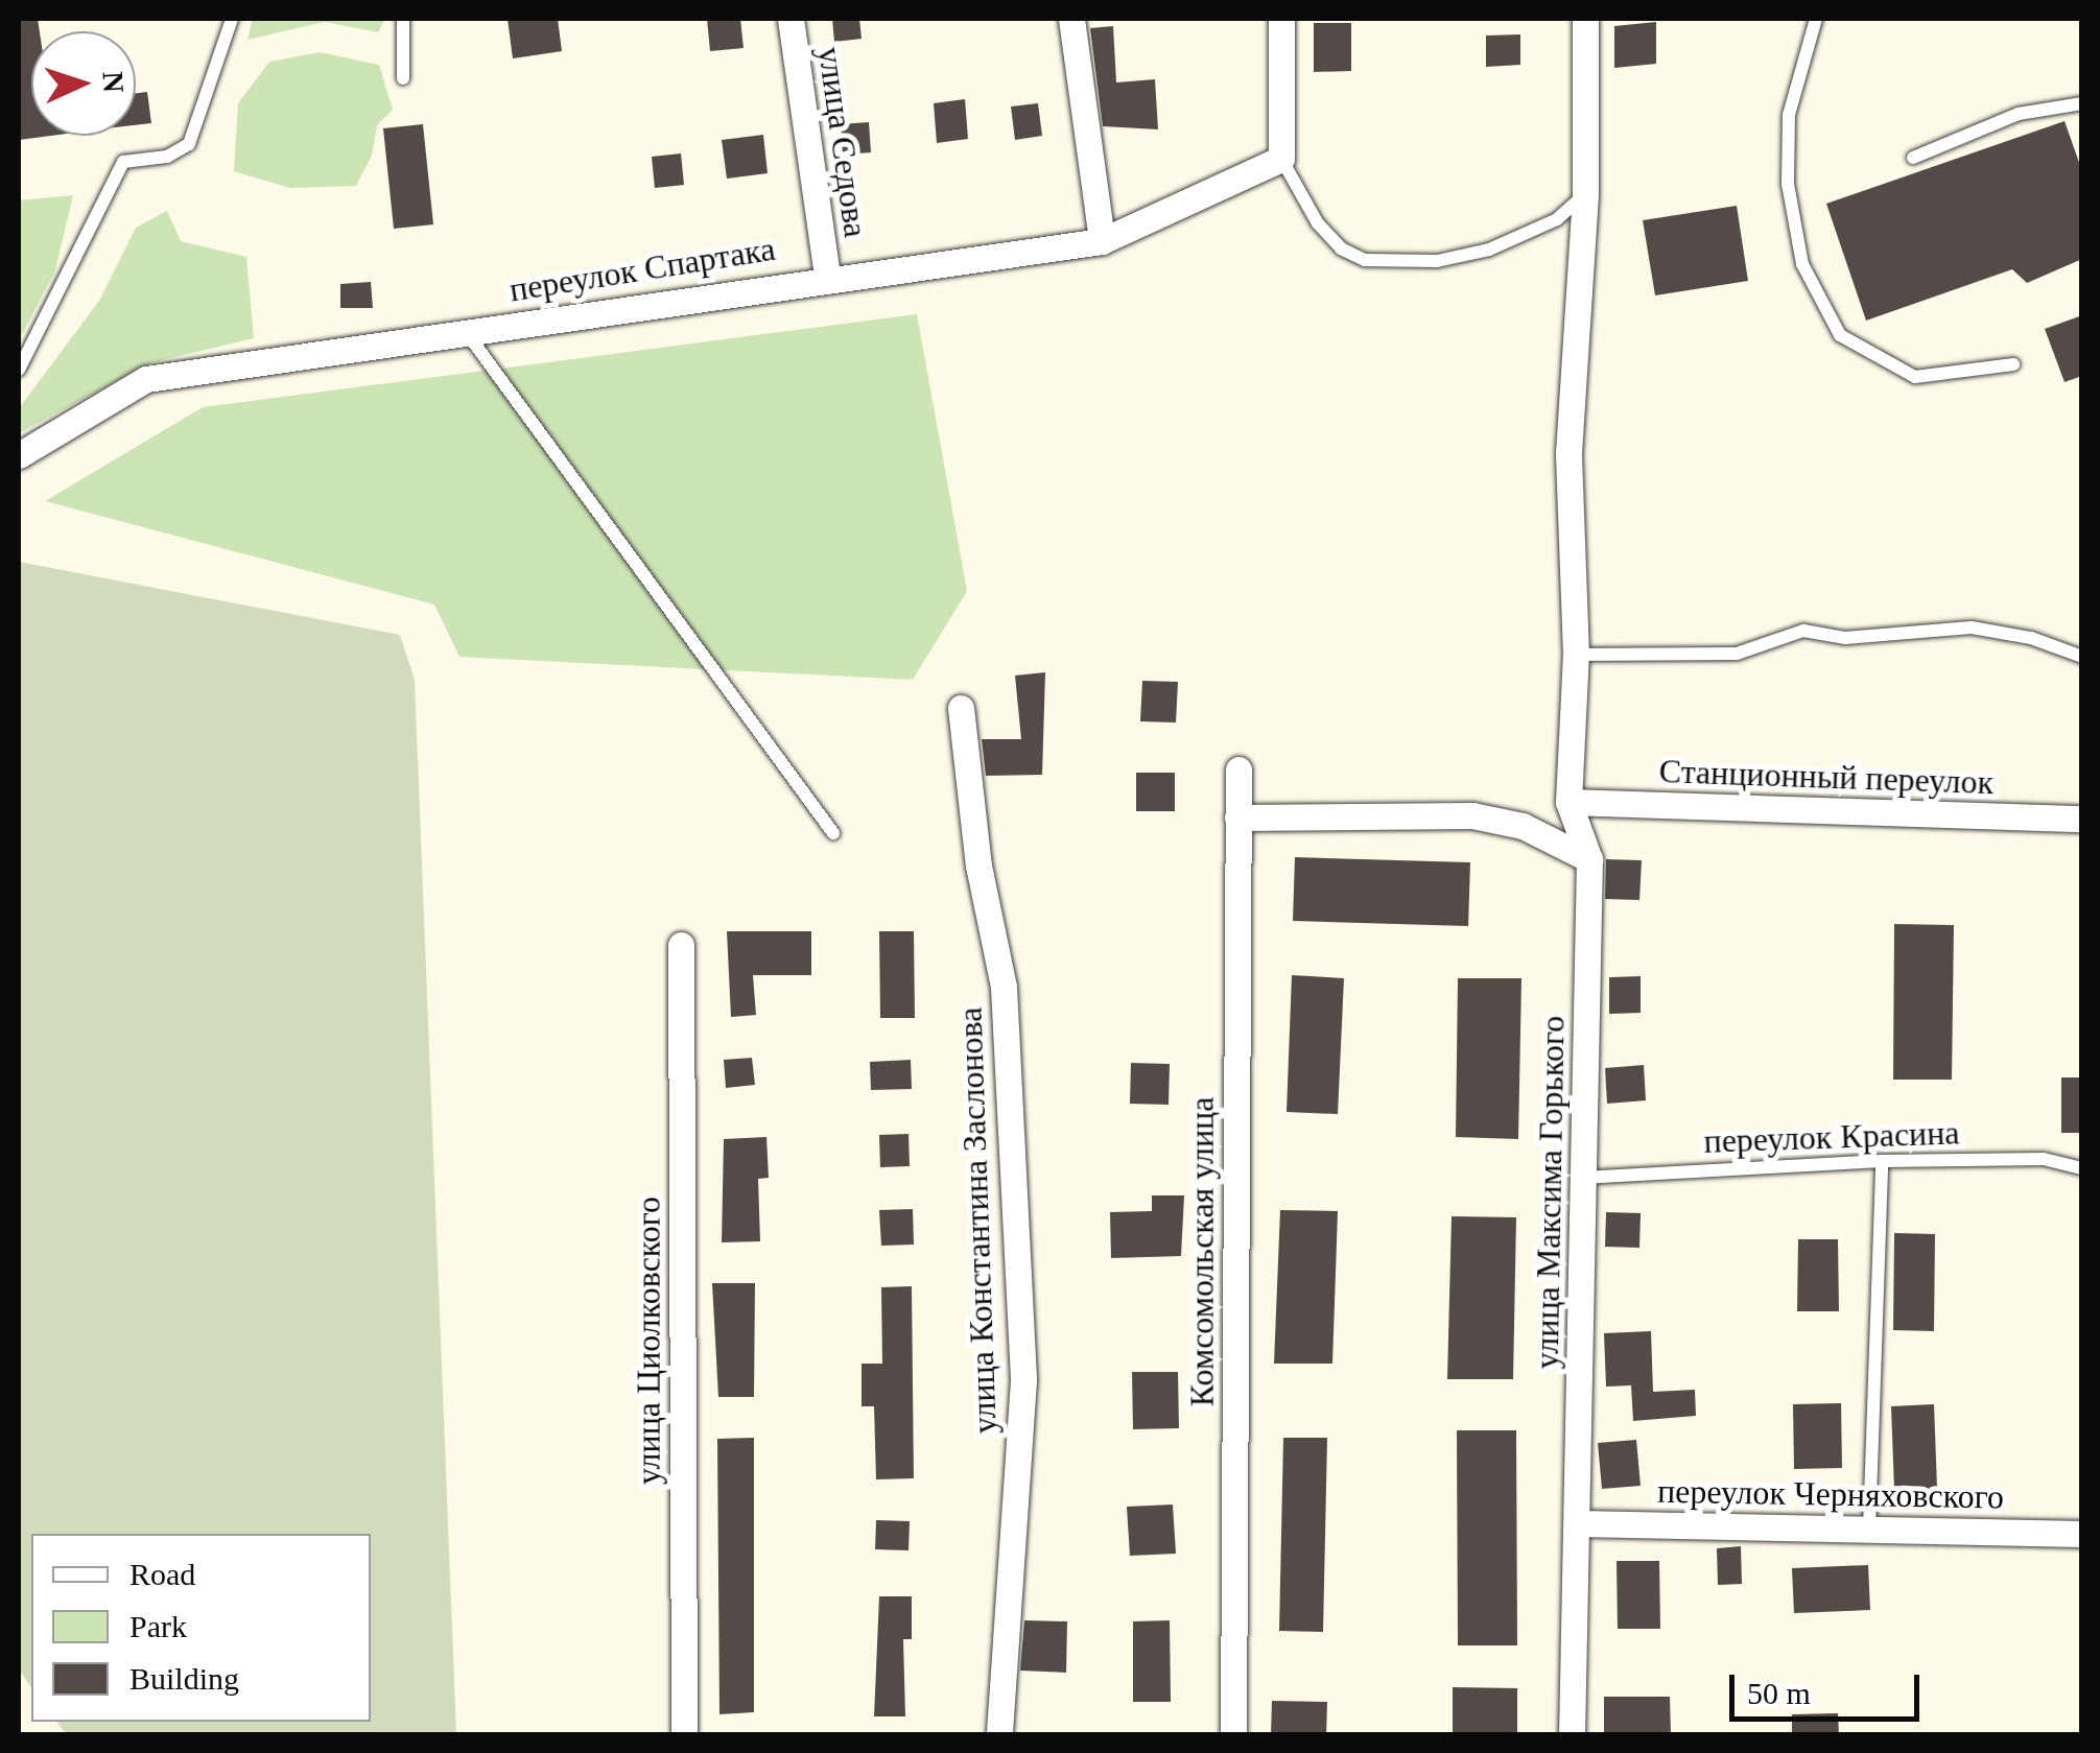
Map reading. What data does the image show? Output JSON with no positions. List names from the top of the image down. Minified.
{"streets":{"street":["улица Седова","переулок Спартака","Станционный переулок","улица Максима Горького","улица Константина Заслонова","Комсомольская улица","улица Циолковского","переулок Черняховского"],"lane":["переулок Красина"]},"crossings":[["улица Седова","переулок Спартака"],["Станционный переулок","улица Максима Горького"],["переулок Красина","улица Максима Горького"],["улица Максима Горького","переулок Черняховского"]],"legend":["Road","Park","Building"],"scale_bar":"50 m","north":"right"}
